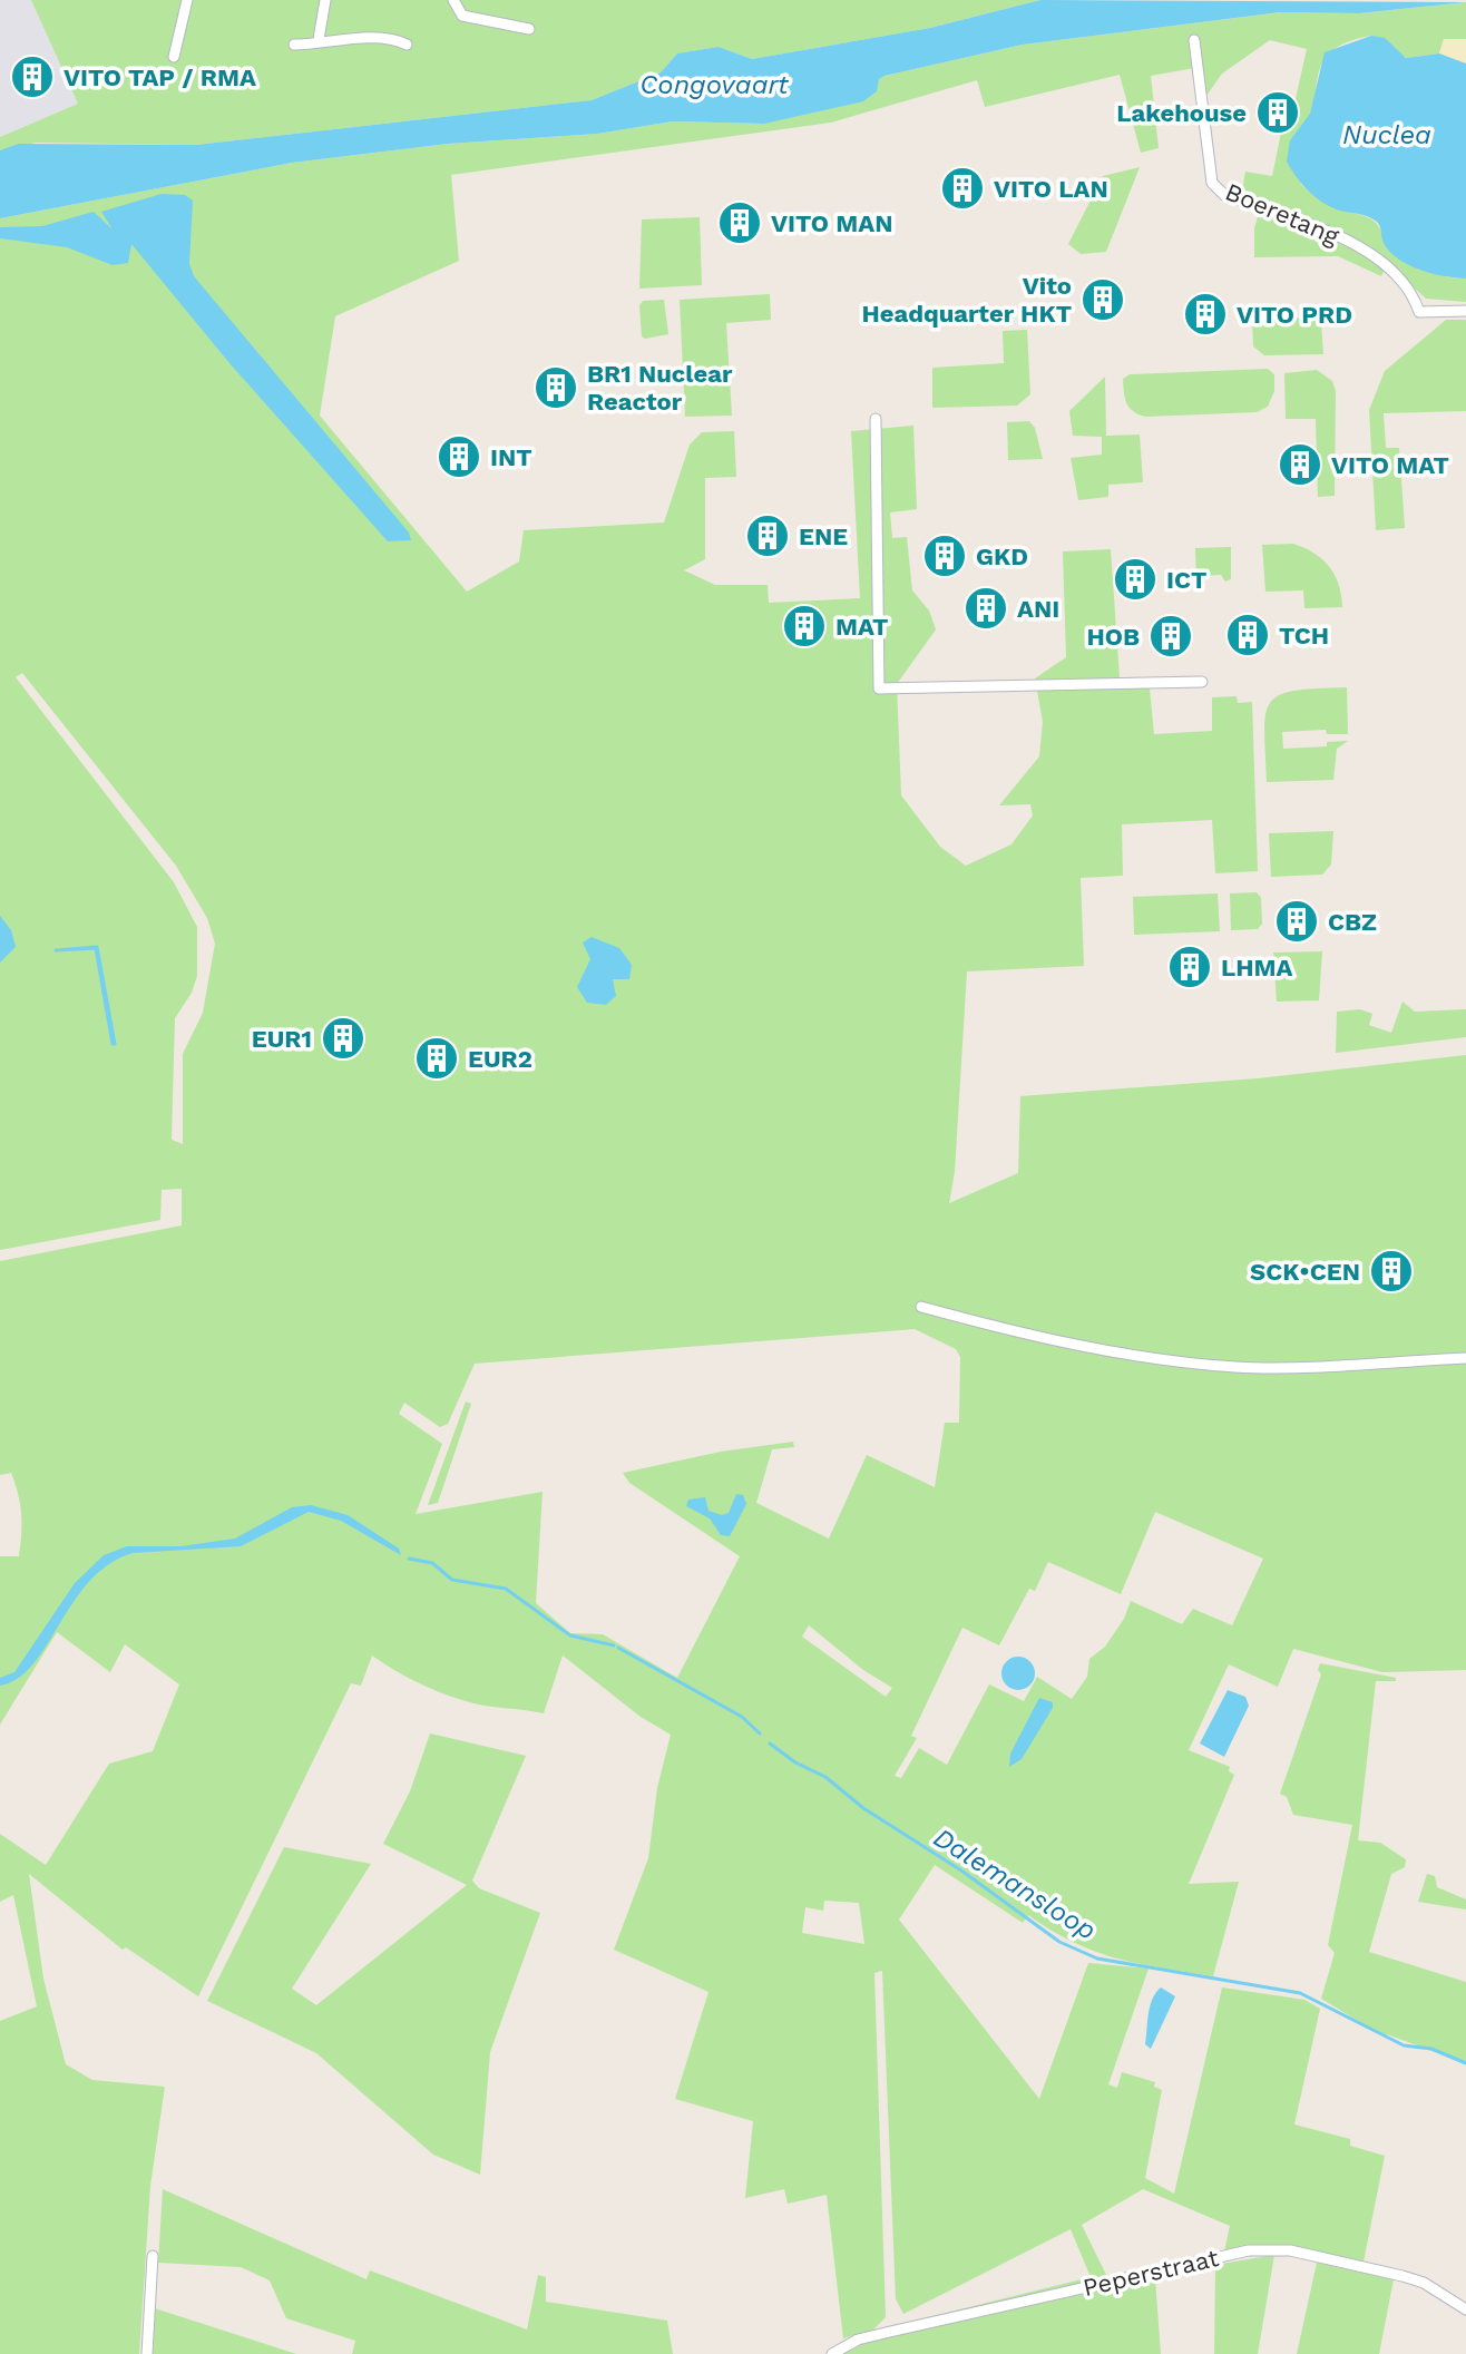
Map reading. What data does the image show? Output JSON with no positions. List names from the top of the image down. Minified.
{"streets":{"street":["Boeretang","Peperstraat"]},"water":["Congovaart","Nuclea","Dalemansloop"],"places":{"building":["VITO TAP / RMA","Lakehouse","VITO LAN","VITO MAN","Vito Headquarter HKT","VITO PRD","BR1 Nuclear Reactor","INT","VITO MAT","ENE","GKD","ICT","ANI","MAT","TCH","HOB","CBZ","LHMA","EUR1","EUR2","SCK•CEN"]}}
